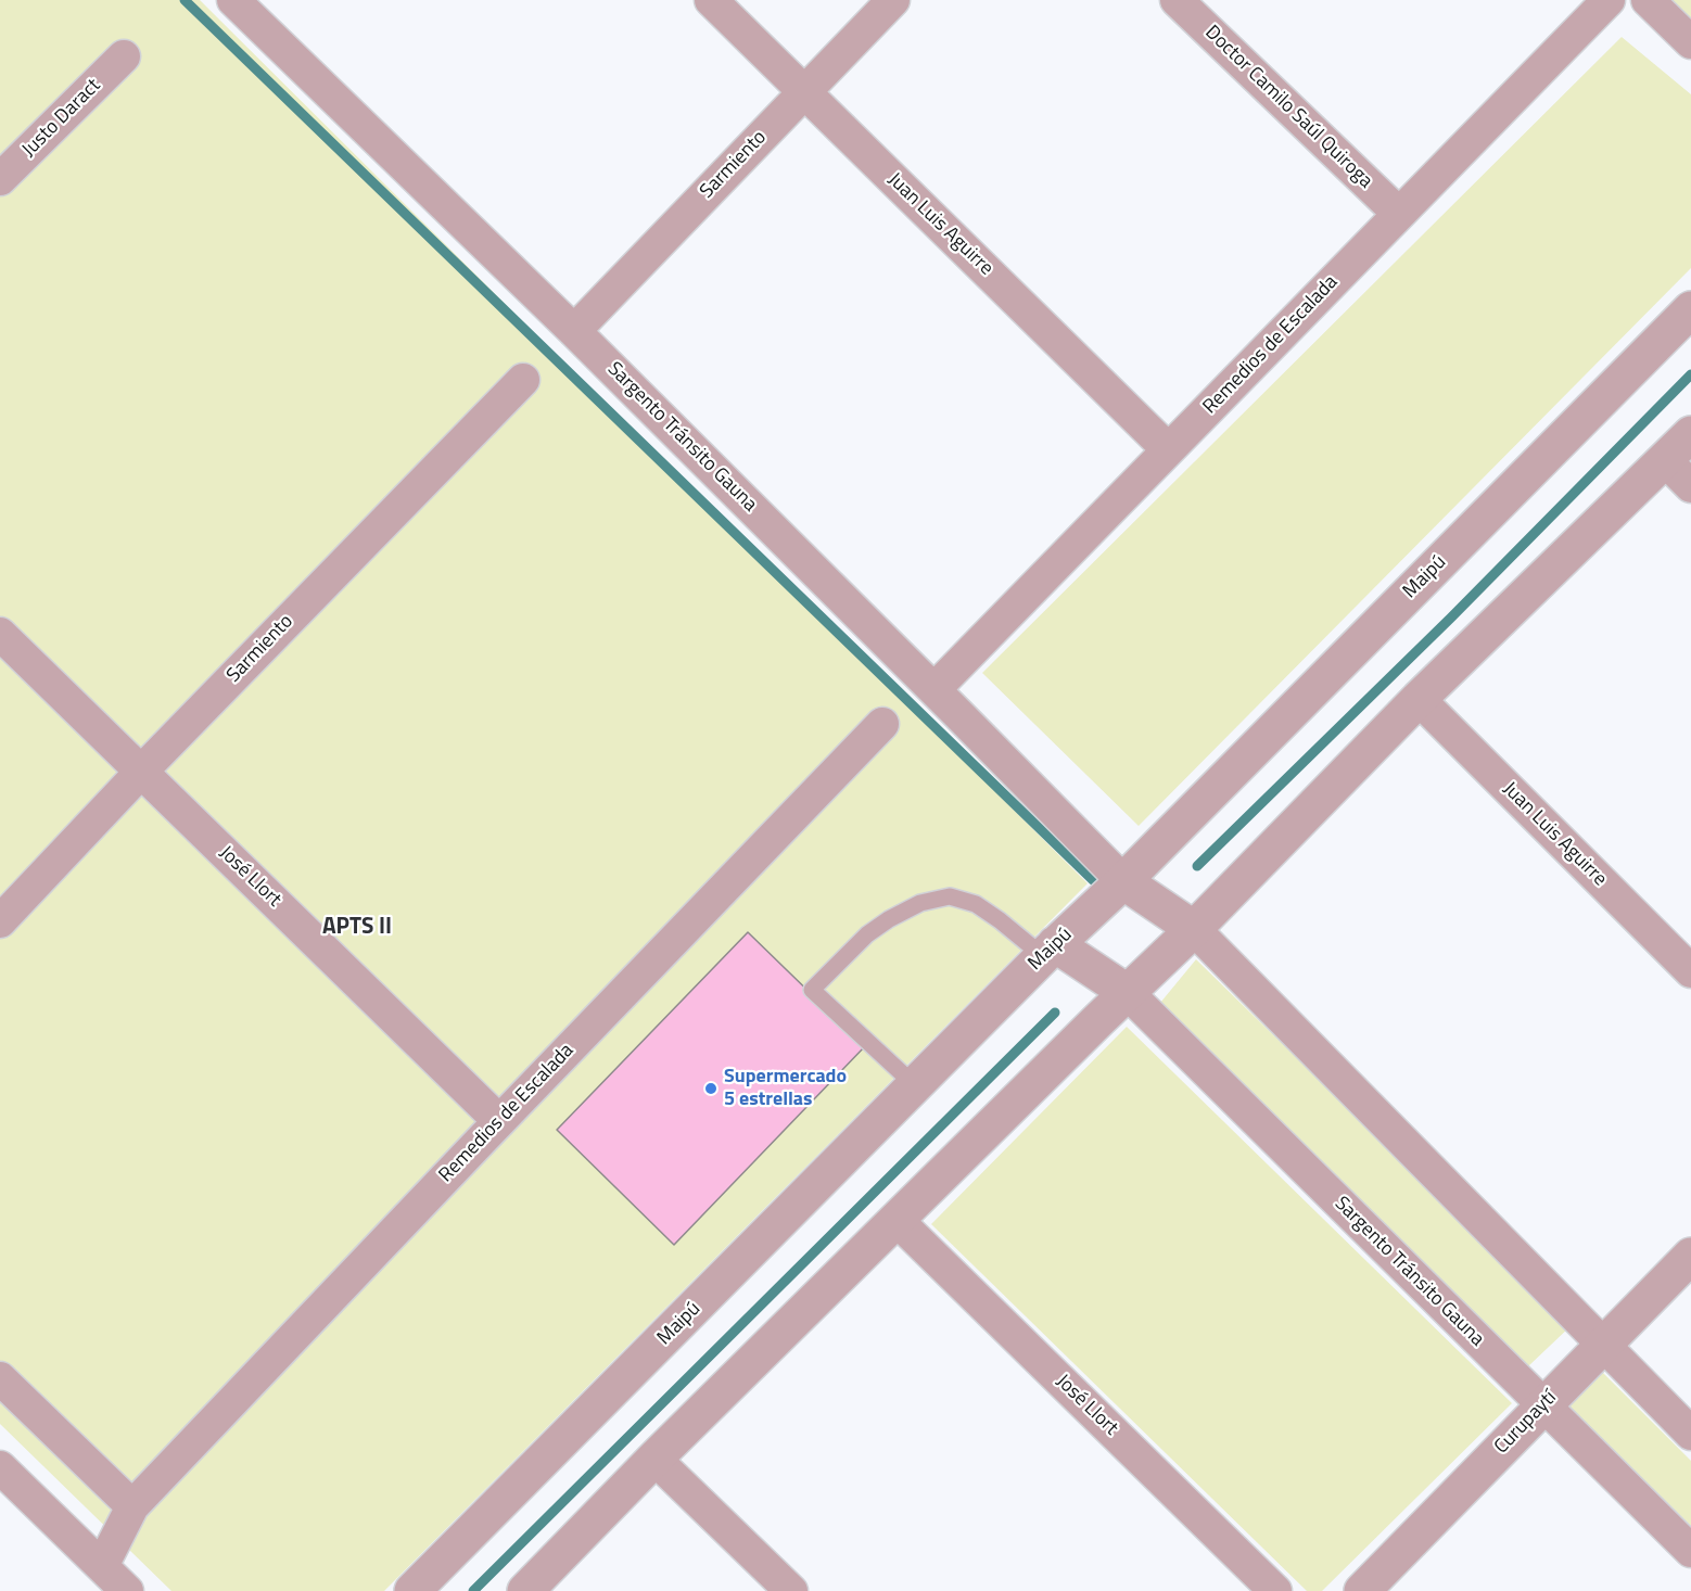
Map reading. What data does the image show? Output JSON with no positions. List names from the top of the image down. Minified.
{"streets":{"street":["Doctor Camilo Saúl Quiroga","Justo Daract","Sarmiento","Juan Luis Aguirre","Remedios de Escalada","Sargento Tránsito Gauna","Maipú","José Llort","Curupaytí"]},"crossings":[["Doctor Camilo Saúl Quiroga","Remedios de Escalada"],["Sarmiento","Juan Luis Aguirre"],["Sarmiento","Sargento Tránsito Gauna"],["Sarmiento","José Llort"],["Juan Luis Aguirre","Remedios de Escalada"],["Remedios de Escalada","Sargento Tránsito Gauna"],["Remedios de Escalada","José Llort"],["Sargento Tránsito Gauna","Maipú"],["Sargento Tránsito Gauna","Curupaytí"]],"districts":["APTS II"],"places":["Supermercado 5 estrellas"]}
